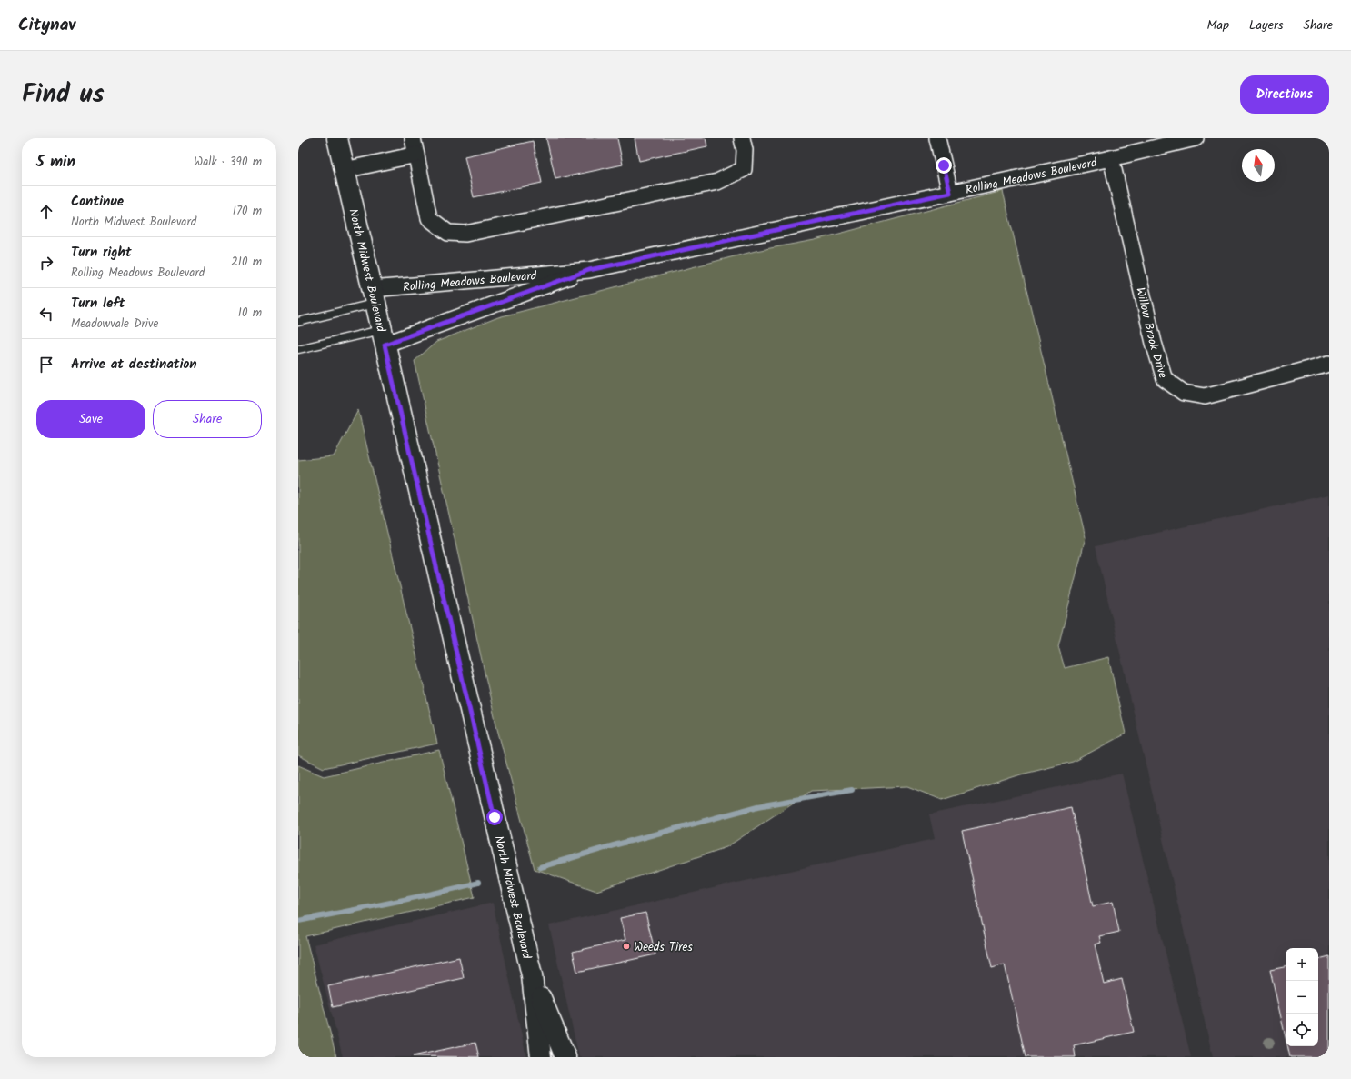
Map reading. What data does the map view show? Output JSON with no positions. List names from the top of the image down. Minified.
{"streets":{"main road":["North Midwest Boulevard"],"street":["Rolling Meadows Boulevard","Willow Brook Drive"]},"crossings":[["Rolling Meadows Boulevard","North Midwest Boulevard"],["Rolling Meadows Boulevard","Willow Brook Drive"]],"places":["Weeds Tires"],"north":"top","page":{"header":"Citynav","nav":["Map","Layers","Share"],"title":"Find us","buttons":["Directions",["Save","Share"]],"heading":["5 min","Walk · 390 m"],"list":[["Continue","North Midwest Boulevard","170 m"],["Turn right","Rolling Meadows Boulevard","210 m"],["Turn left","Meadowvale Drive","10 m"],"Arrive at destination"],"map_buttons":["+","−"]}}
